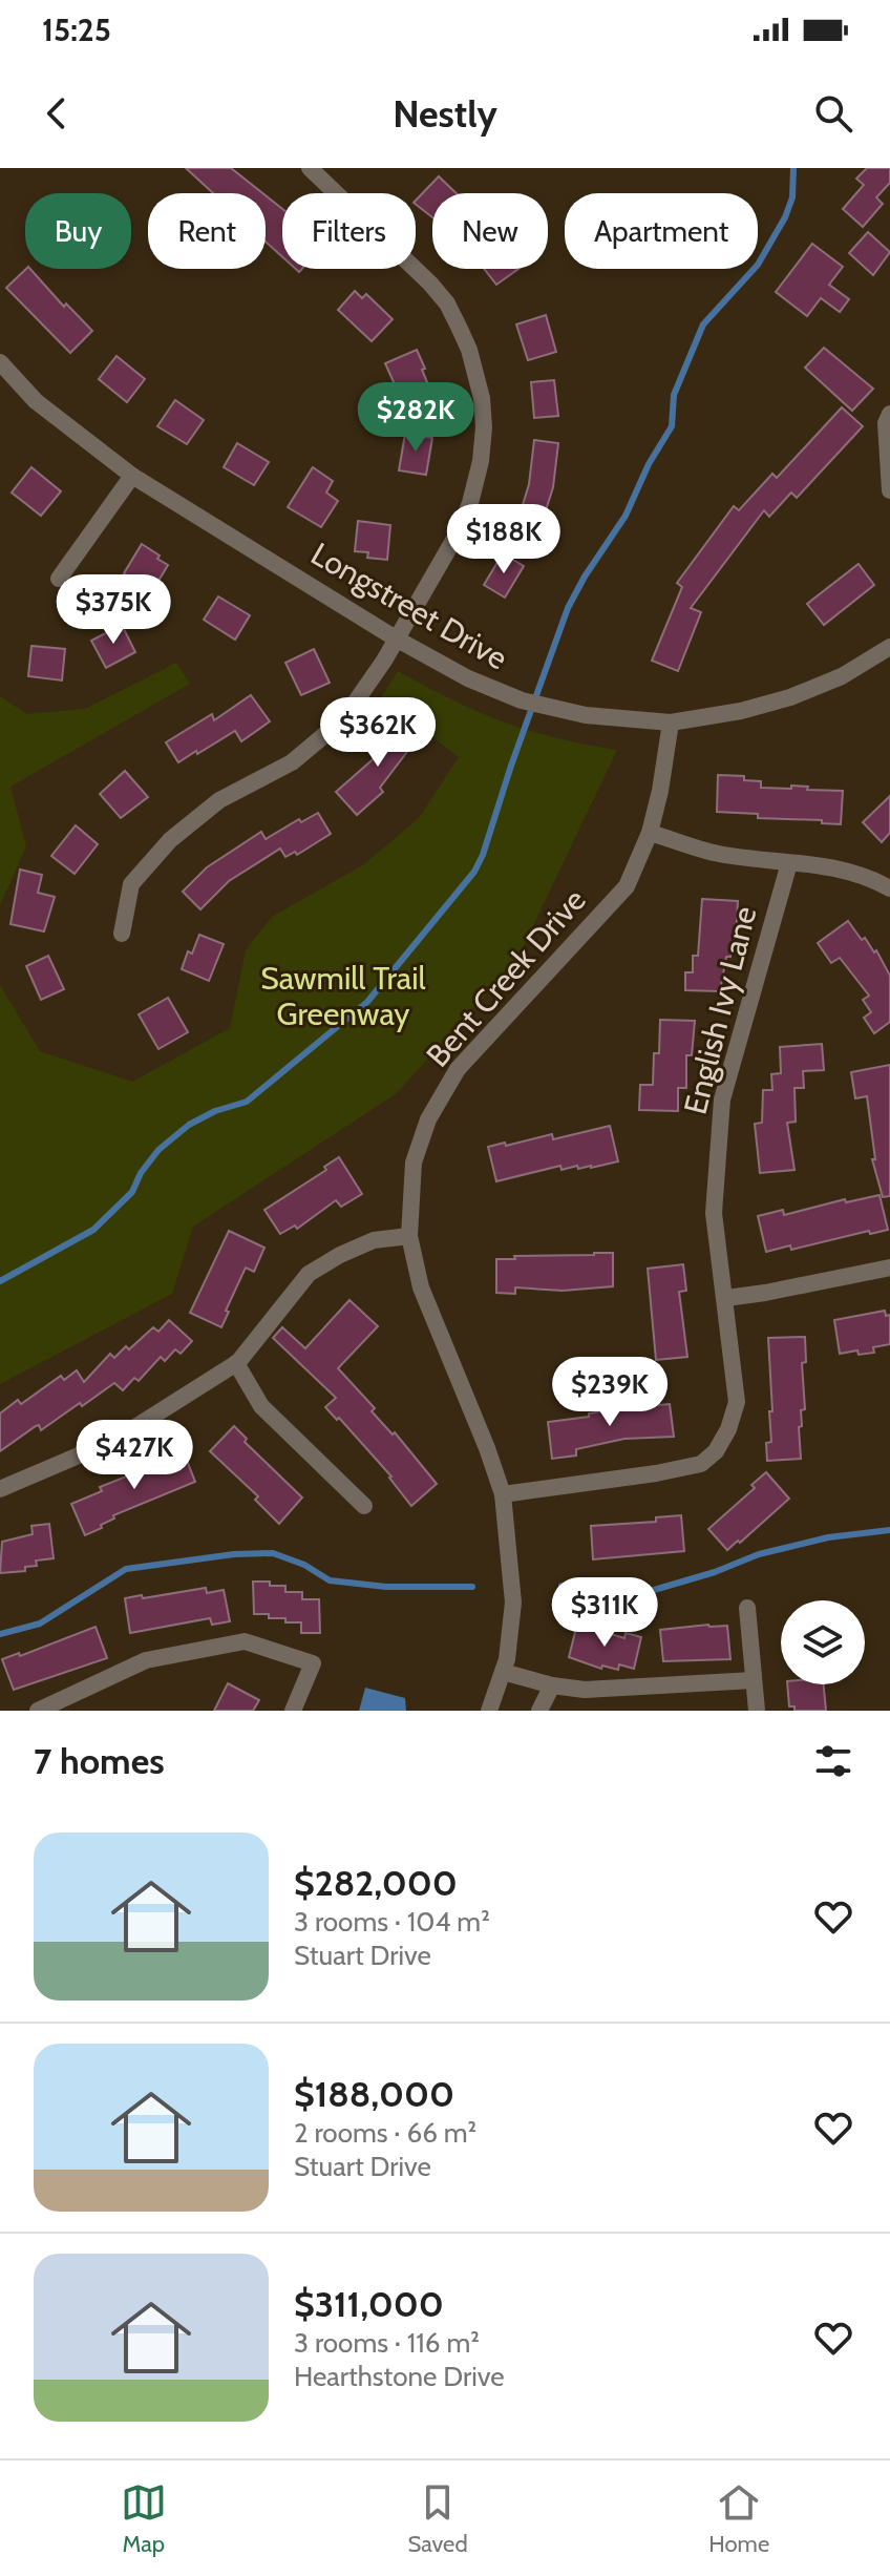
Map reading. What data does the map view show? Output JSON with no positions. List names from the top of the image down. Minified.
{"streets":{"street":["Longstreet Drive","Bent Creek Drive","English Ivy Lane"]},"crossings":[["Longstreet Drive","Bent Creek Drive"],["Bent Creek Drive","English Ivy Lane"]],"parks":["Sawmill Trail Greenway"],"page":{"status":"15:25","header":"Nestly","chip":["Buy","Rent","Filters","New","Apartment"],"price":["$282K","$188K","$375K","$362K","$239K","$427K","$311K"],"heading":"7 homes","list":[{"name":"$282,000","note":"3 rooms · 104 m² · Stuart Drive"},{"name":"$188,000","note":"2 rooms · 66 m² · Stuart Drive"},{"name":"$311,000","note":"3 rooms · 116 m² · Hearthstone Drive"}],"tabs":["Map","Saved","Home"]}}
